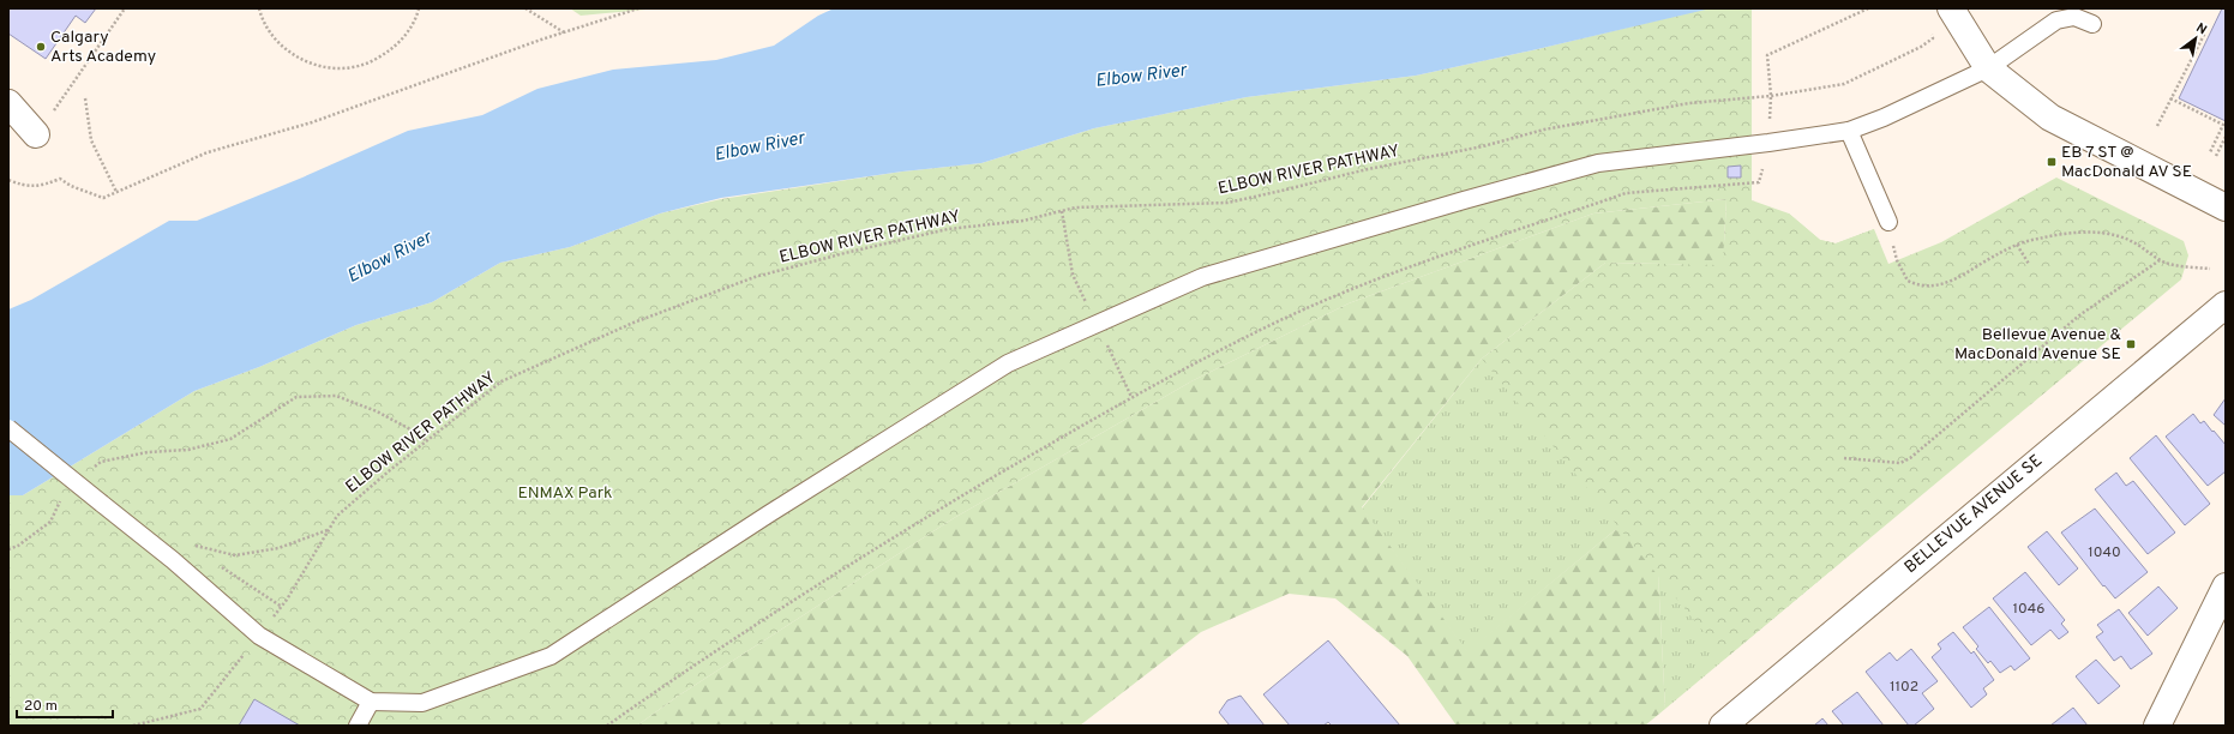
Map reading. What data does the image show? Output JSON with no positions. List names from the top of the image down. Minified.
{"streets":{"street":["BELLEVUE AVENUE SE"],"path":["ELBOW RIVER PATHWAY"]},"water":["Elbow River"],"parks":["ENMAX Park"],"places":{"other":["Calgary Arts Academy"],"transit":["EB 7 ST @ MacDonald AV SE","Bellevue Avenue & MacDonald Avenue SE"]},"house_numbers":["1040","1046","1102"],"scale_bar":"20 m","north":"top right"}
